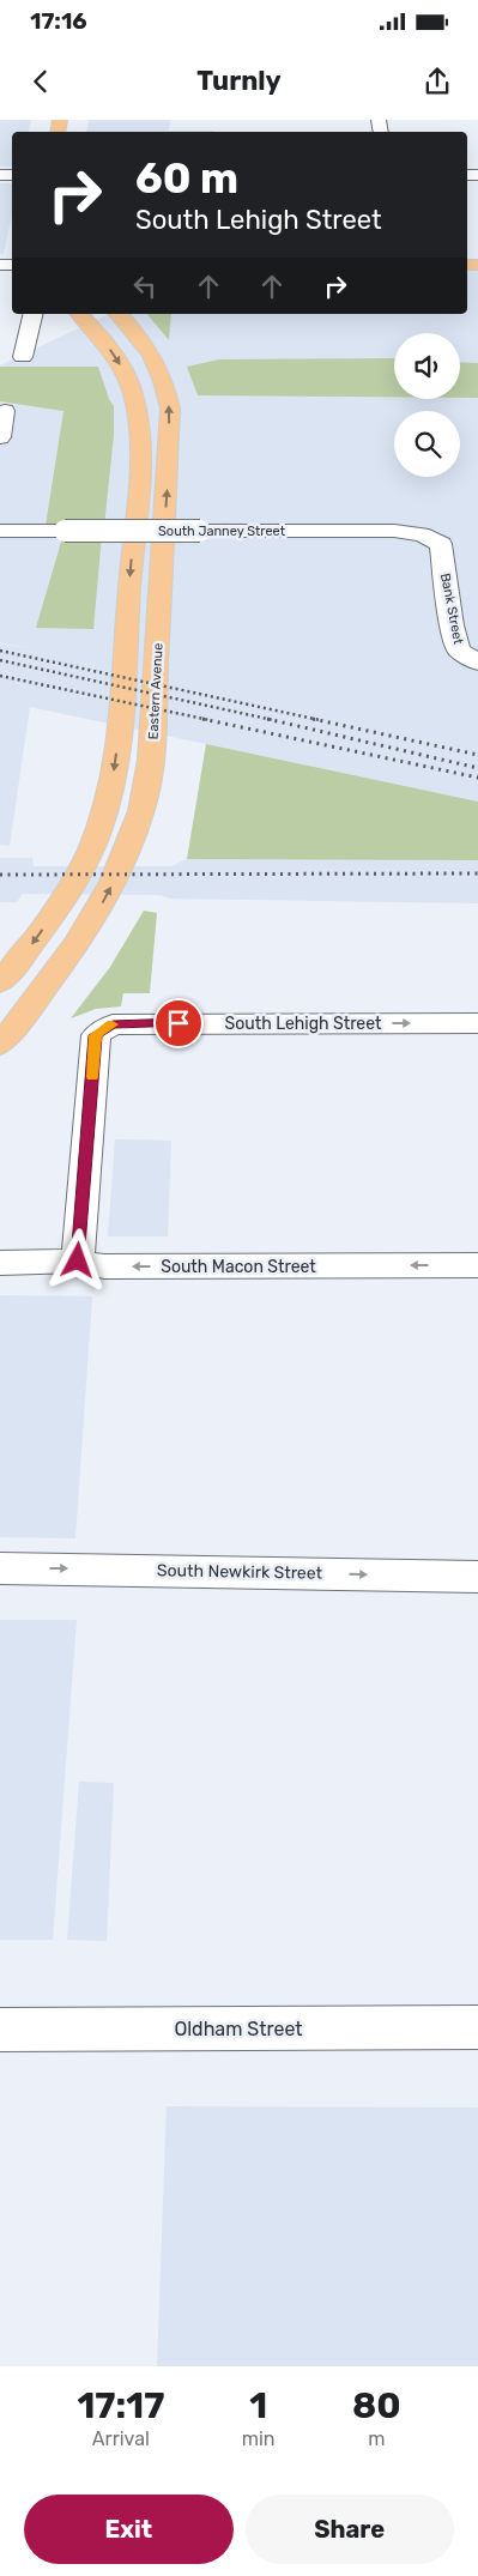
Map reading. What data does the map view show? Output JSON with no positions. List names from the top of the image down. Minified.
{"streets":{"main road":["Eastern Avenue"],"street":["South Janney Street","Bank Street","South Lehigh Street","South Macon Street","South Newkirk Street","Oldham Street"]},"crossings":[["South Janney Street","Bank Street"],["South Lehigh Street","South Macon Street"]],"one_way":["South Macon Street","South Newkirk Street"],"page":{"status":"17:16","header":"Turnly","turn":["60 m","South Lehigh Street"],"eta":["17:17","Arrival","1","min","80","m"],"buttons":["Exit","Share"]}}
